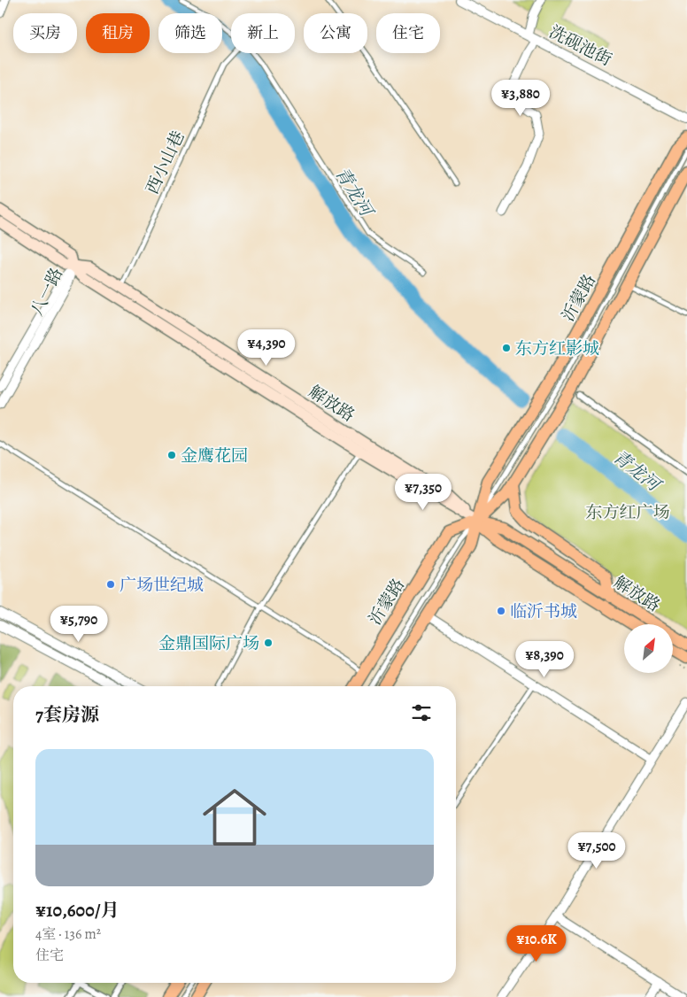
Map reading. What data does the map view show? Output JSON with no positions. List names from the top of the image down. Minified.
{"streets":{"main road":["沂蒙路","解放路"],"street":["洗砚池街","八一路"],"lane":["西小山巷"]},"crossings":[["西小山巷","解放路"],["八一路","解放路"],["沂蒙路","解放路"]],"water":["青龙河"],"parks":["东方红广场"],"places":["东方红影城","金鹰花园","广场世纪城","临沂书城","金鼎国际广场"],"north":"top right","page":{"chip":["买房","租房","筛选","新上","公寓","住宅"],"price":["¥3,880","¥4,390","¥7,350","¥5,790","¥8,390","¥7,500","¥10.6K"],"heading":"7套房源","list":[{"name":"¥10,600/月","note":"4室 · 136 m² · 住宅"}]}}
